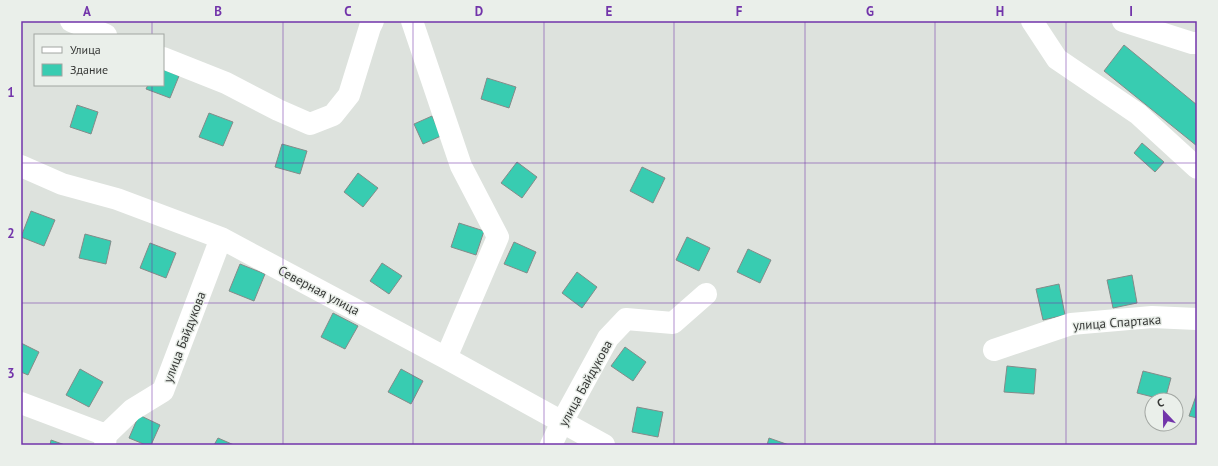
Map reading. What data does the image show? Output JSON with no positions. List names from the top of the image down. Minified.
{"streets":{"street":["Северная улица","улица Спартака","улица Байдукова"]},"crossings":[["Северная улица","улица Байдукова"]],"legend":["Улица","Здание"],"north":"top","grid":{"columns":["A","B","C","D","E","F","G","H","I"],"rows":["1","2","3"]}}
